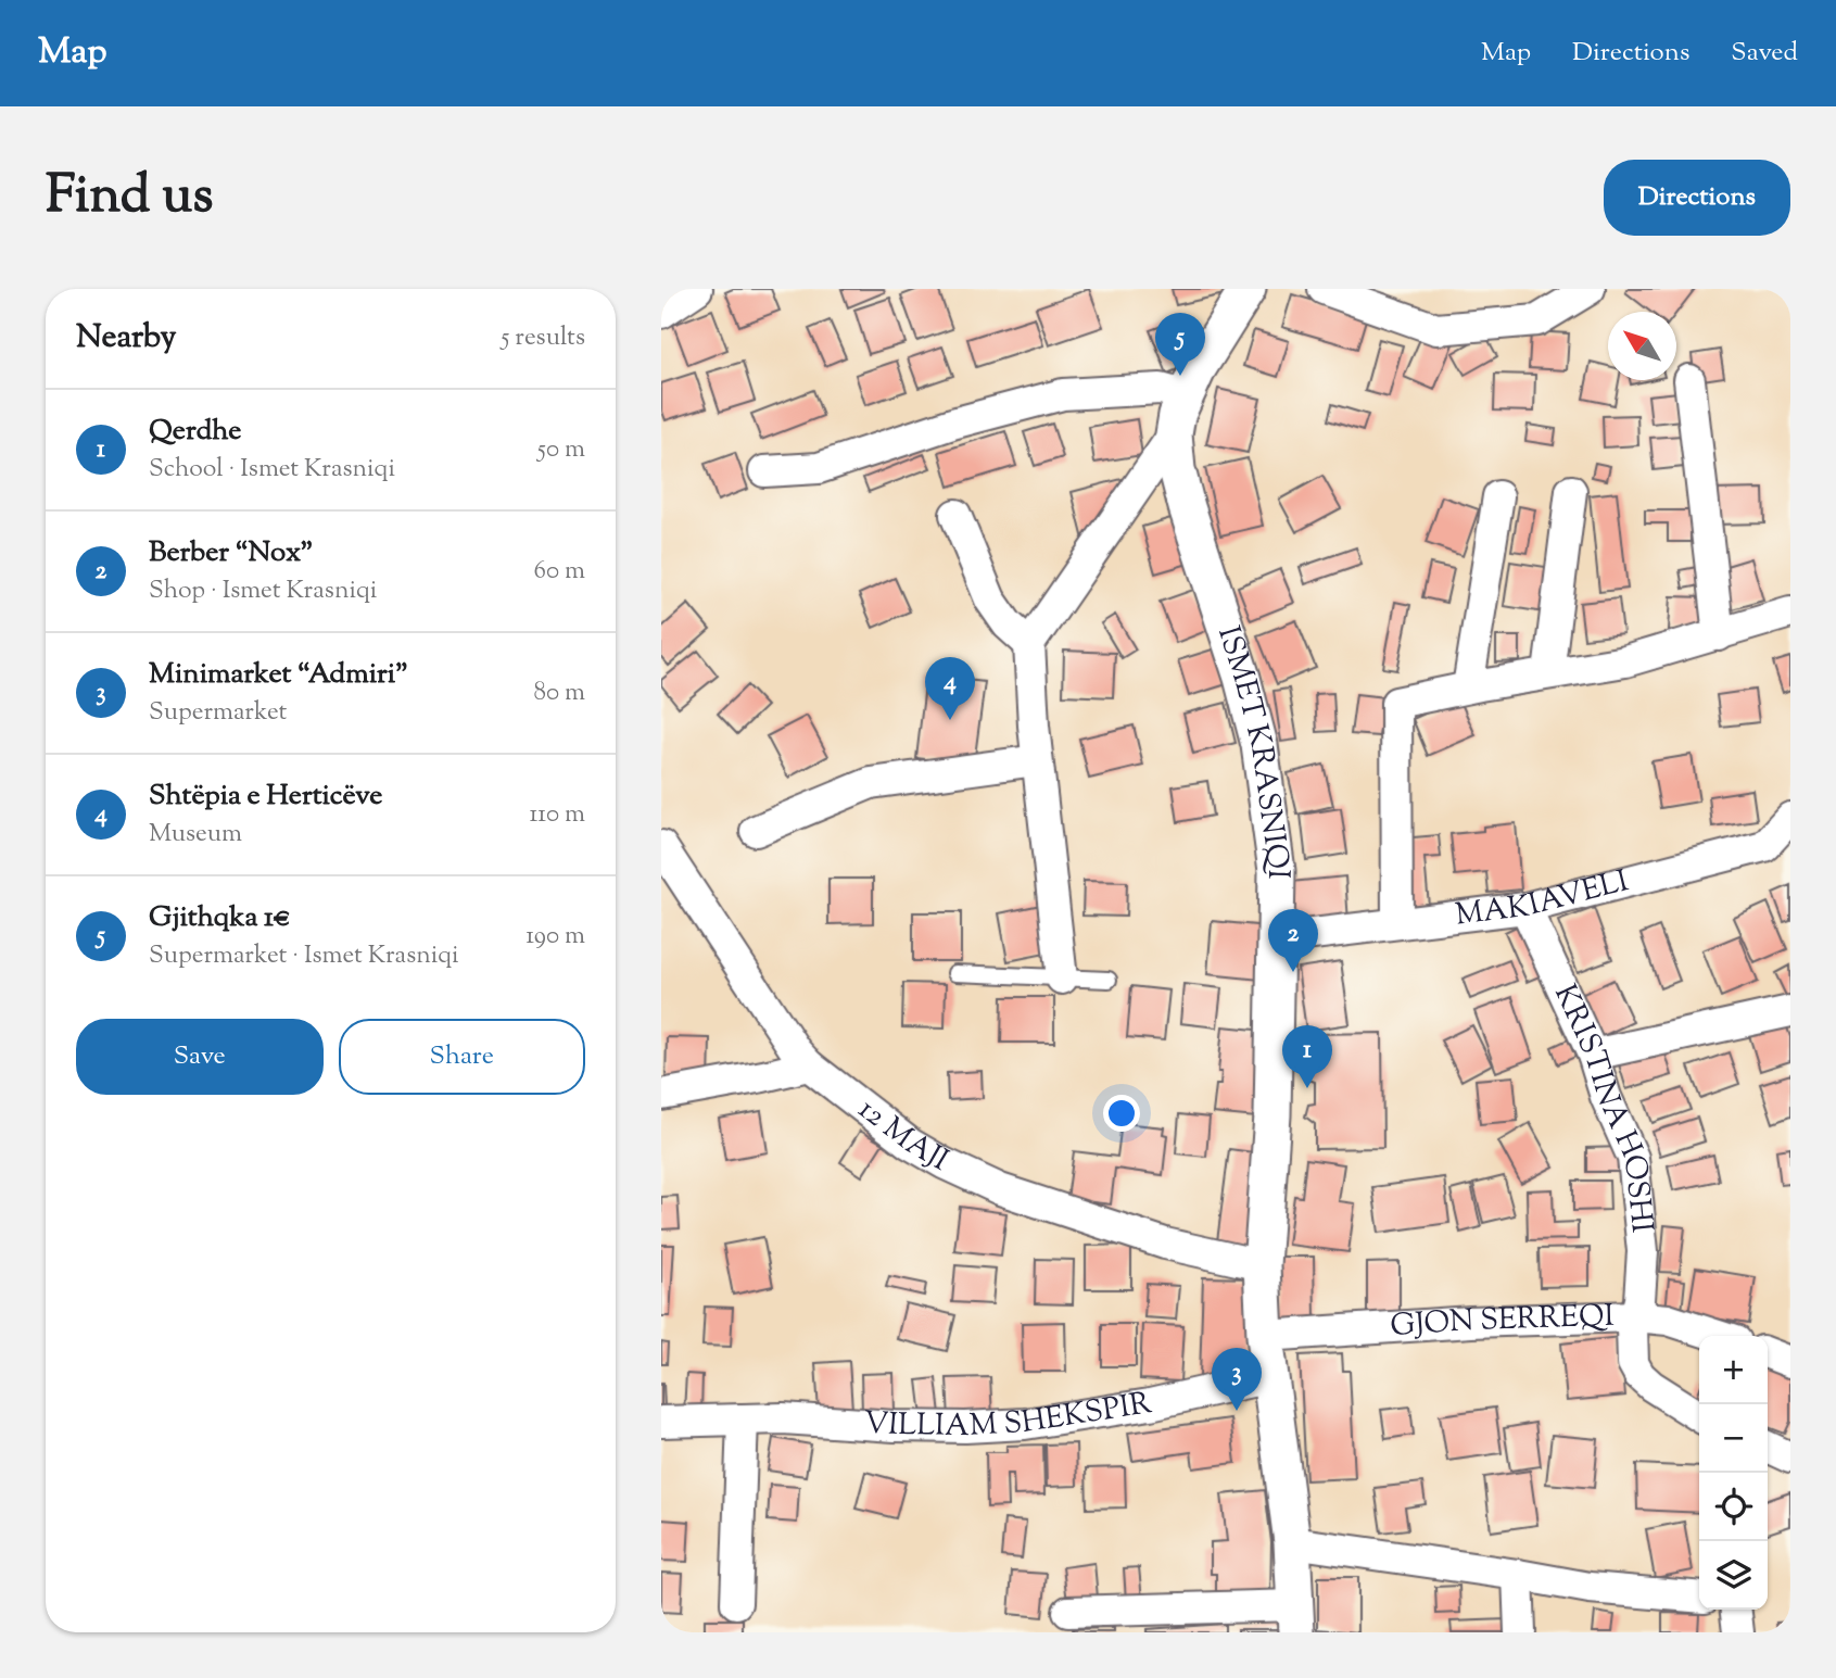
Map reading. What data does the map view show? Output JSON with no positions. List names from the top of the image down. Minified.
{"streets":{"street":["ISMET KRASNIQI","MAKIAVELI","KRISTINA HOSHI","12 MAJI","GJON SERREQI","VILLIAM SHEKSPIR"]},"crossings":[["ISMET KRASNIQI","MAKIAVELI"],["ISMET KRASNIQI","12 MAJI"],["ISMET KRASNIQI","GJON SERREQI"],["ISMET KRASNIQI","VILLIAM SHEKSPIR"],["MAKIAVELI","KRISTINA HOSHI"],["KRISTINA HOSHI","GJON SERREQI"]],"north":"top left","page":{"header":"Map","nav":["Map","Directions","Saved"],"title":"Find us","buttons":["Directions",["Save","Share"]],"heading":["Nearby","5 results"],"pins":["5","4","2","1","3"],"list":[{"mark":"1","name":"Qerdhe","note":"School · Ismet Krasniqi","value":"50 m"},{"mark":"2","name":"Berber “Nox”","note":"Shop · Ismet Krasniqi","value":"60 m"},{"mark":"3","name":"Minimarket “Admiri”","note":"Supermarket","value":"80 m"},{"mark":"4","name":"Shtëpia e Herticëve","note":"Museum","value":"110 m"},{"mark":"5","name":"Gjithqka 1€","note":"Supermarket · Ismet Krasniqi","value":"190 m"}],"map_buttons":["+","−"]}}
